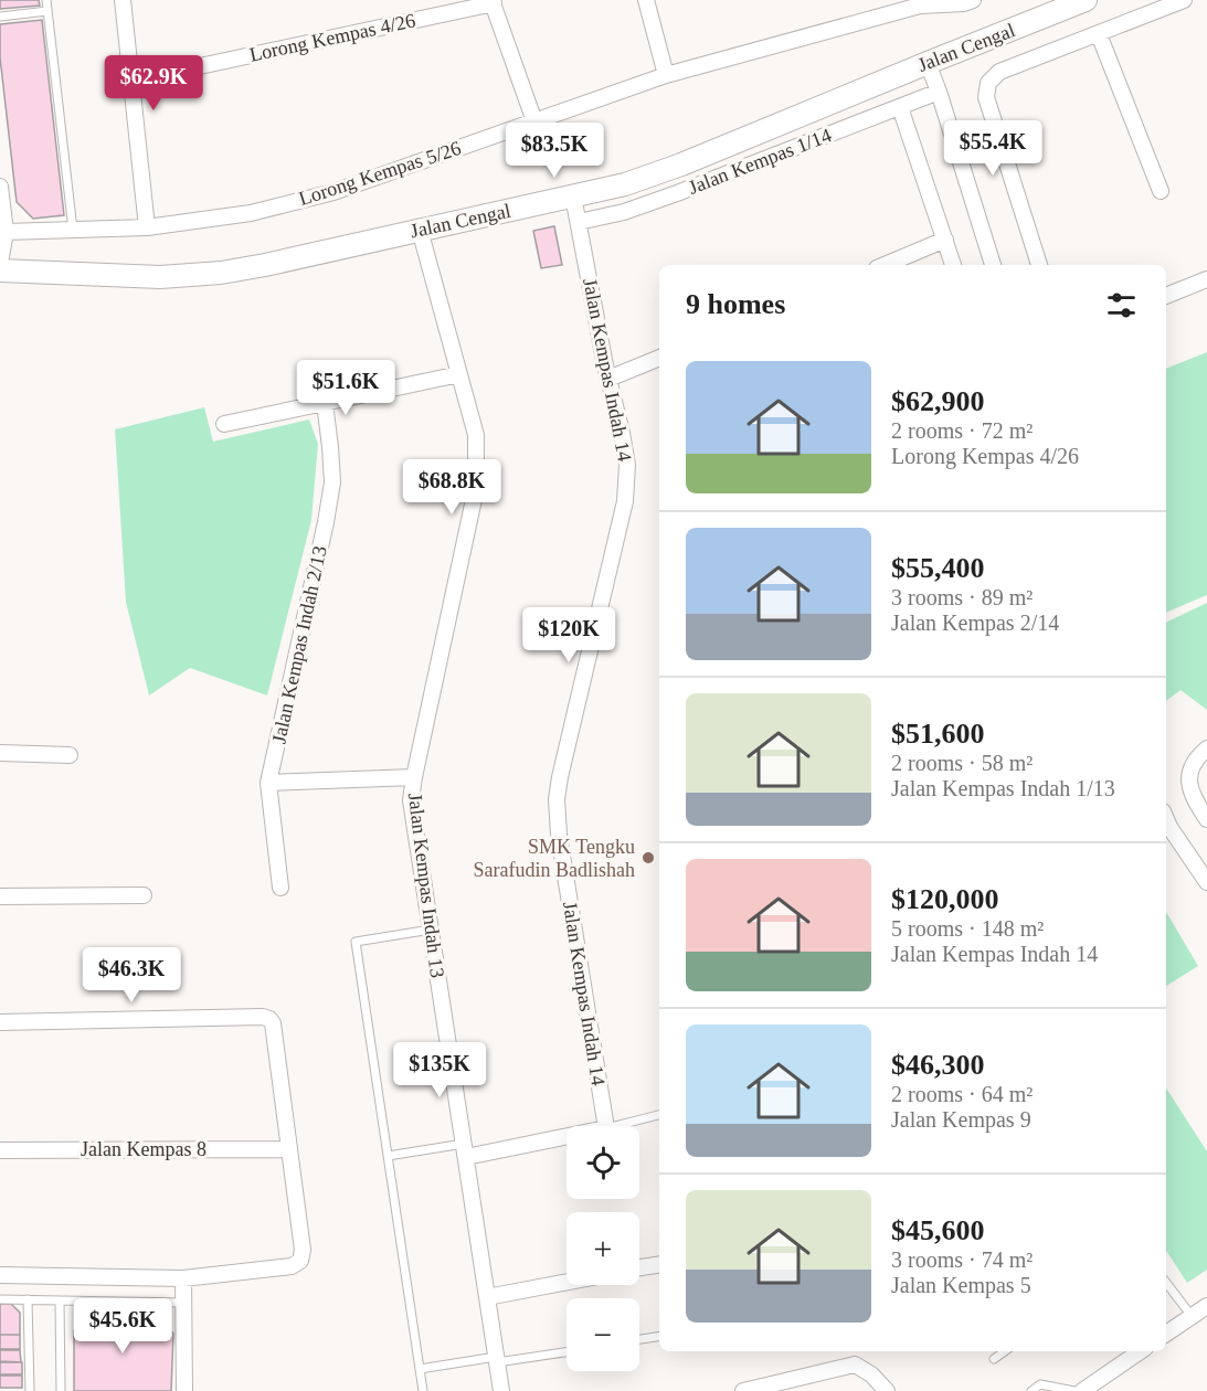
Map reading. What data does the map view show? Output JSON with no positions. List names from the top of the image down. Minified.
{"streets":{"street":["Lorong Kempas 4/26","Jalan Cengal","Jalan Kempas 1/14","Lorong Kempas 5/26","Jalan Kempas Indah 14","Jalan Kempas Indah 2/13","Jalan Kempas Indah 13","Jalan Kempas 8"]},"crossings":[["Jalan Cengal","Jalan Kempas Indah 14"],["Jalan Cengal","Jalan Kempas Indah 13"],["Jalan Kempas 1/14","Jalan Kempas Indah 14"]],"places":["SMK Tengku Sarafudin Badlishah"],"page":{"price":["$62.9K","$55.4K","$83.5K","$51.6K","$68.8K","$120K","$46.3K","$135K","$45.6K"],"heading":"9 homes","list":[{"name":"$62,900","note":"2 rooms · 72 m² · Lorong Kempas 4/26"},{"name":"$55,400","note":"3 rooms · 89 m² · Jalan Kempas 2/14"},{"name":"$51,600","note":"2 rooms · 58 m² · Jalan Kempas Indah 1/13"},{"name":"$120,000","note":"5 rooms · 148 m² · Jalan Kempas Indah 14"},{"name":"$46,300","note":"2 rooms · 64 m² · Jalan Kempas 9"},{"name":"$45,600","note":"3 rooms · 74 m² · Jalan Kempas 5"}],"map_buttons":["+","−"]}}
